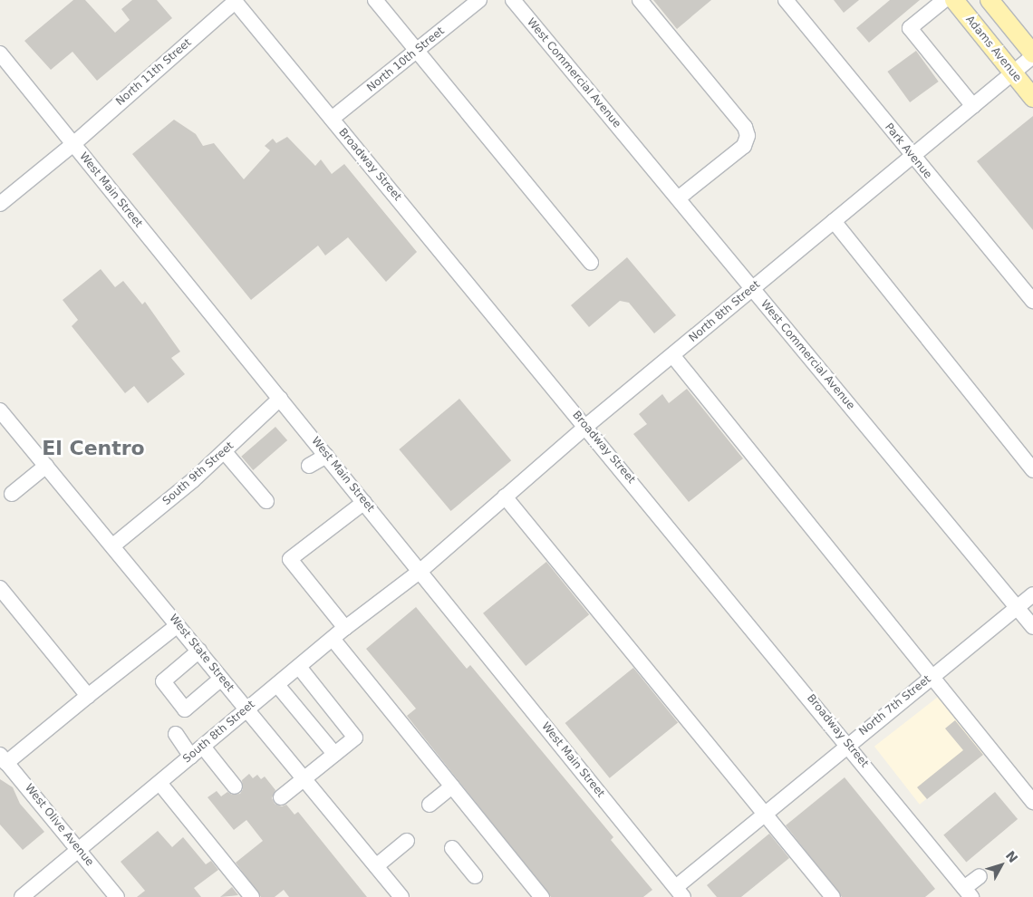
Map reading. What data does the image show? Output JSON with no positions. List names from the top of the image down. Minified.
{"streets":{"main road":["Adams Avenue"],"street":["North 10th Street","North 11th Street","West Commercial Avenue","Park Avenue","Broadway Street","West Main Street","North 8th Street","South 9th Street","West State Street","North 7th Street","South 8th Street","West Olive Avenue"]},"crossings":[["Adams Avenue","North 8th Street"],["North 10th Street","Broadway Street"],["North 11th Street","Broadway Street"],["North 11th Street","West Main Street"],["West Commercial Avenue","North 8th Street"],["West Commercial Avenue","North 7th Street"],["Park Avenue","North 8th Street"],["Broadway Street","North 8th Street"],["Broadway Street","North 7th Street"],["West Main Street","North 8th Street"],["West Main Street","South 9th Street"],["West Main Street","North 7th Street"],["West Main Street","South 8th Street"],["North 8th Street","South 8th Street"],["South 9th Street","West State Street"],["West State Street","South 8th Street"],["South 8th Street","West Olive Avenue"]],"districts":["El Centro"],"north":"top right"}
